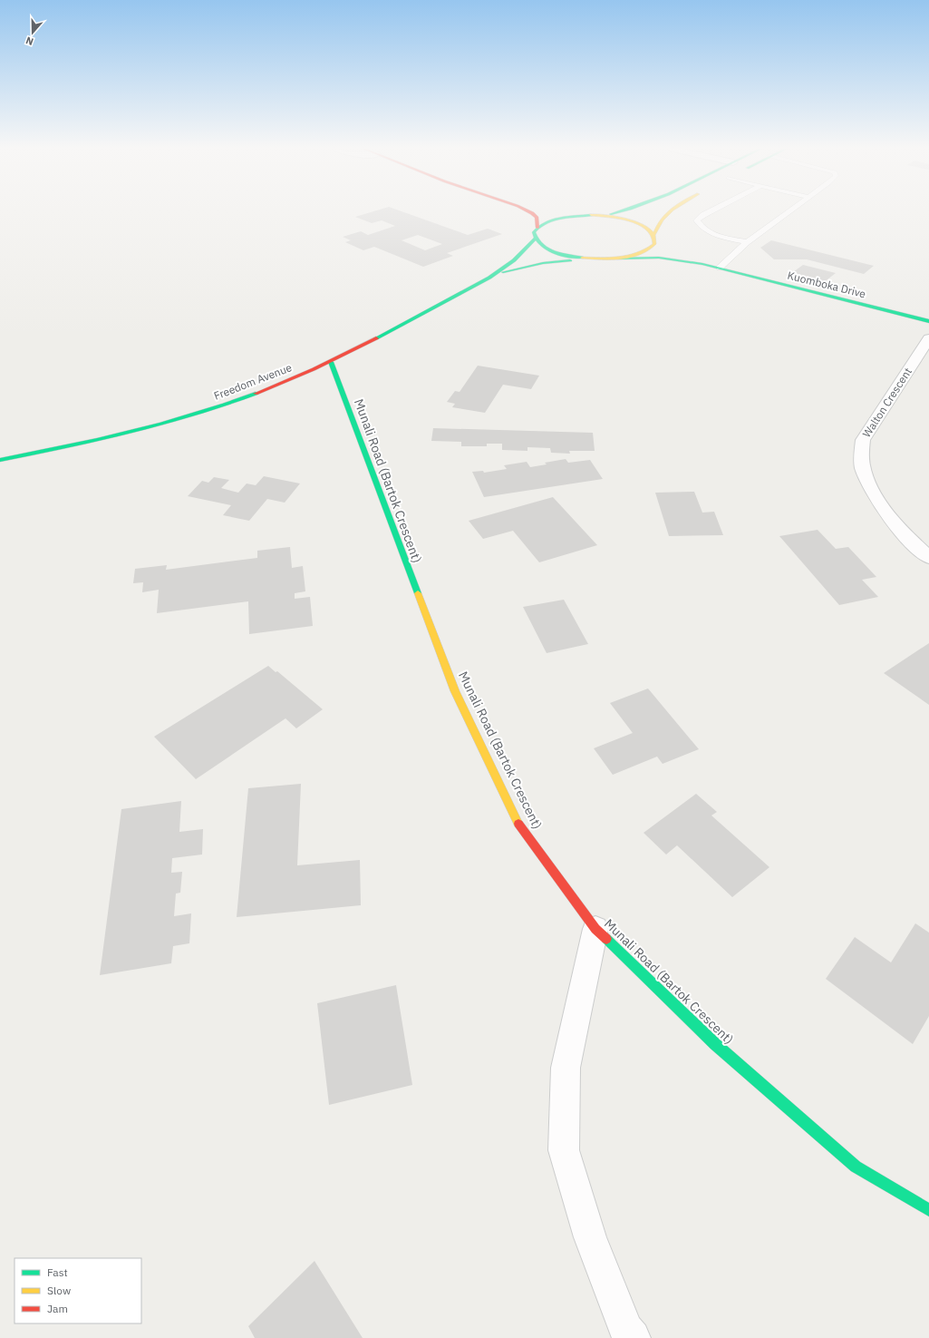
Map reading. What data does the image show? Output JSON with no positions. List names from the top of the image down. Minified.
{"streets":{"main road":["Kuomboka Drive","Freedom Avenue","Munali Road (Bartok Crescent)"],"street":["Walton Crescent"]},"crossings":[["Freedom Avenue","Munali Road (Bartok Crescent)"]],"legend":["Fast","Slow","Jam"],"north":"bottom"}
